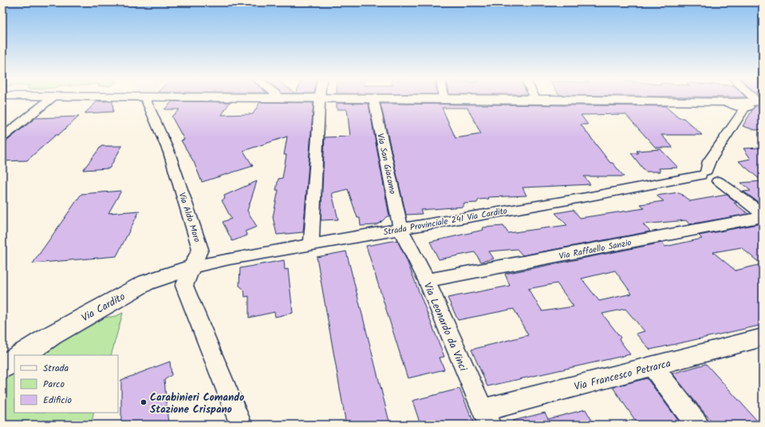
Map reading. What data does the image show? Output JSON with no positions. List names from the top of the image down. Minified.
{"streets":{"street":["Via San Giacomo","Via Aldo Moro","Strada Provinciale 241 Via Cardito","Via Raffaello Sanzio","Via Cardito","Via Leonardo da Vinci","Via Francesco Petrarca"]},"crossings":[["Via San Giacomo","Strada Provinciale 241 Via Cardito"],["Via San Giacomo","Via Leonardo da Vinci"],["Via Aldo Moro","Strada Provinciale 241 Via Cardito"],["Via Aldo Moro","Via Cardito"],["Strada Provinciale 241 Via Cardito","Via Cardito"],["Strada Provinciale 241 Via Cardito","Via Leonardo da Vinci"],["Via Raffaello Sanzio","Via Leonardo da Vinci"],["Via Leonardo da Vinci","Via Francesco Petrarca"]],"places":["Carabinieri Comando Stazione Crispano"],"legend":["Strada","Parco","Edificio"]}
